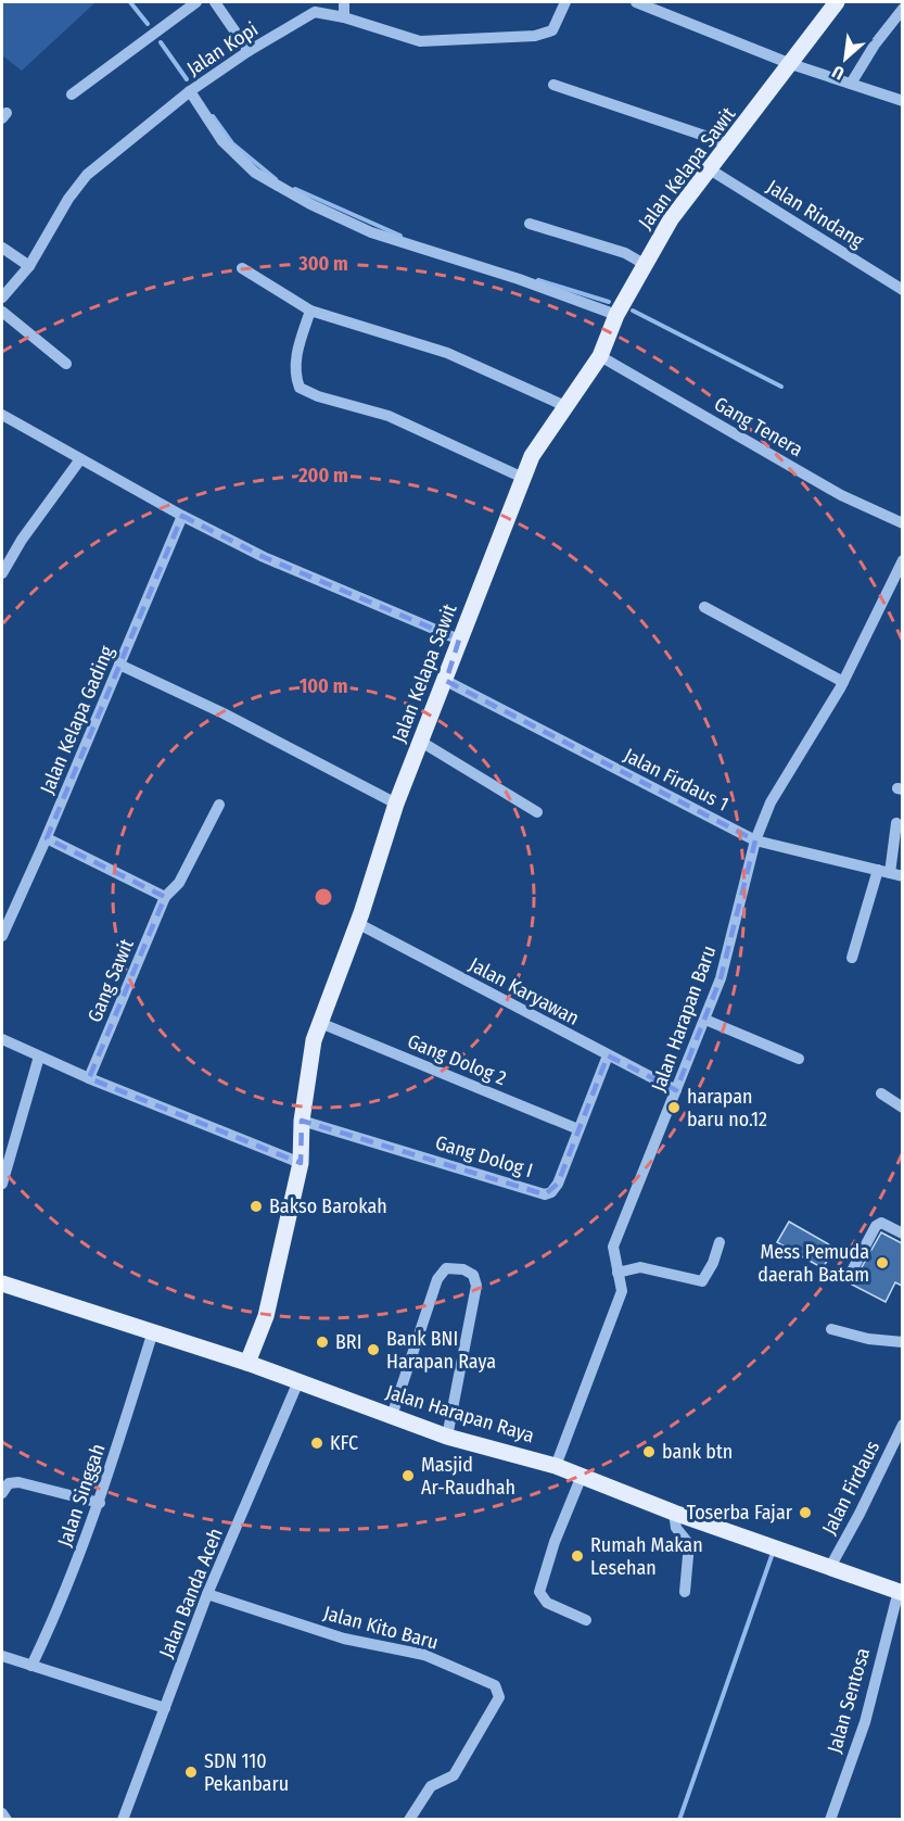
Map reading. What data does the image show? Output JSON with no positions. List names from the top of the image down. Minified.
{"streets":{"main road":["Jalan Kelapa Sawit","Jalan Harapan Raya"],"street":["Jalan Kopi","Jalan Rindang","Gang Tenera","Jalan Kelapa Gading","Jalan Firdaus 1","Gang Sawit","Jalan Karyawan","Jalan Harapan Baru","Gang Dolog 2","Gang Dolog I","Jalan Firdaus","Jalan Singgah","Jalan Banda Aceh","Jalan Kito Baru","Jalan Sentosa"]},"crossings":[["Jalan Kelapa Sawit","Jalan Rindang"],["Jalan Kelapa Sawit","Gang Tenera"],["Jalan Kelapa Sawit","Jalan Firdaus 1"],["Jalan Kelapa Sawit","Jalan Karyawan"],["Jalan Kelapa Sawit","Gang Dolog 2"],["Jalan Kelapa Sawit","Gang Dolog I"],["Jalan Kelapa Sawit","Jalan Harapan Raya"],["Jalan Firdaus 1","Jalan Harapan Baru"],["Jalan Karyawan","Jalan Harapan Baru"],["Jalan Karyawan","Gang Dolog I"],["Jalan Harapan Baru","Jalan Harapan Raya"],["Gang Dolog 2","Gang Dolog I"],["Jalan Harapan Raya","Jalan Firdaus"],["Jalan Harapan Raya","Jalan Singgah"],["Jalan Harapan Raya","Jalan Banda Aceh"],["Jalan Harapan Raya","Jalan Sentosa"],["Jalan Banda Aceh","Jalan Kito Baru"]],"places":["harapan baru no.12","Bakso Barokah","Mess Pemuda daerah Batam","BRI","Bank BNI Harapan Raya","KFC","bank btn","Masjid Ar-Raudhah","Toserba Fajar","Rumah Makan Lesehan","SDN 110 Pekanbaru"],"north":"bottom left","rings":["300 m","200 m","100 m"]}
